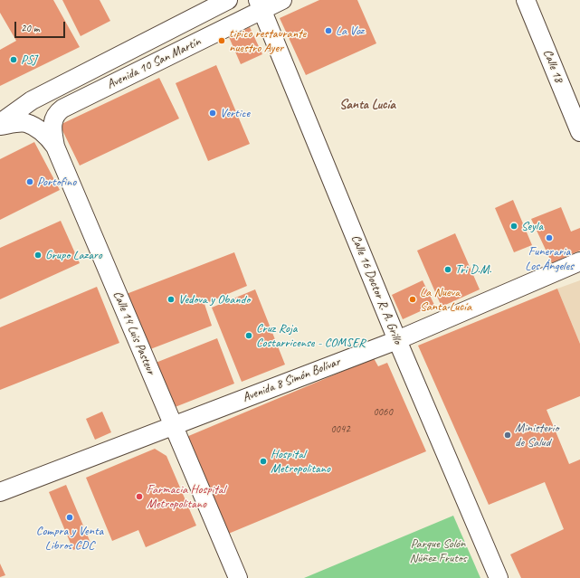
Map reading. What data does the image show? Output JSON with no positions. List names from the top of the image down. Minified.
{"streets":{"street":["Avenida 10 San Martín","Calle 18","Calle 16 Doctor R. A. Grillo","Calle 14 Luis Pasteur","Avenida 8 Simón Bolívar"]},"crossings":[["Avenida 10 San Martín","Calle 16 Doctor R. A. Grillo"],["Avenida 10 San Martín","Calle 14 Luis Pasteur"],["Calle 16 Doctor R. A. Grillo","Avenida 8 Simón Bolívar"],["Calle 14 Luis Pasteur","Avenida 8 Simón Bolívar"]],"districts":["Santa Lucía"],"parks":["Parque Solón Núñez Frutos"],"places":["La Voz","tipico restaurante nuestro Ayer","PSJ","Vertice","Portofino","Seyla","Funeraria Los Ángeles","Grupo Lazaro","Tri D.M.","Vedova y Obando","La Nueva Santa Lucía","Cruz Roja Costarricense - COMSER","Ministerio de Salud","Hospital Metropolitano","Farmacia Hospital Metropolitano","Compra y Venta Libros CDC"],"house_numbers":["0060","0042"],"scale_bar":"20 m"}
